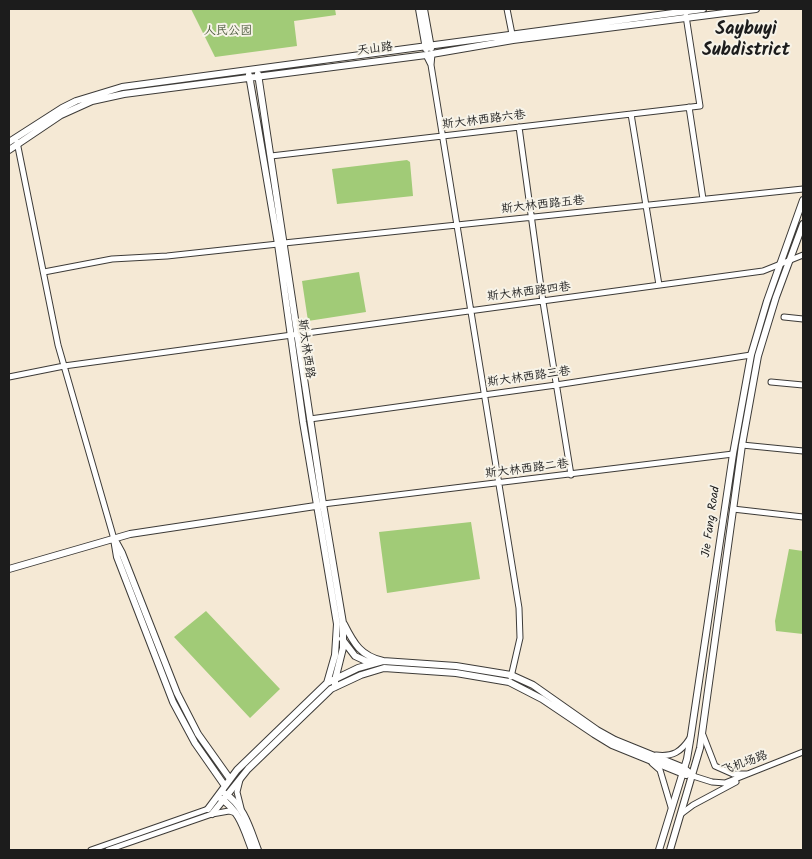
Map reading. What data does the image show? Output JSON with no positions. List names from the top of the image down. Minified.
{"streets":{"main road":["天山路","斯大林西路","Jie Fang Road"],"street":["斯大林西路六巷","斯大林西路五巷","斯大林西路四巷","斯大林西路三巷","斯大林西路二巷","飞机场路"]},"crossings":[["天山路","斯大林西路六巷"],["天山路","斯大林西路"],["斯大林西路六巷","斯大林西路"],["斯大林西路五巷","斯大林西路"],["斯大林西路四巷","斯大林西路"],["斯大林西路四巷","Jie Fang Road"],["斯大林西路","斯大林西路三巷"],["斯大林西路","斯大林西路二巷"],["斯大林西路三巷","Jie Fang Road"],["斯大林西路二巷","Jie Fang Road"],["Jie Fang Road","飞机场路"]],"districts":["Saybuyi Subdistrict"],"parks":["人民公园"]}
